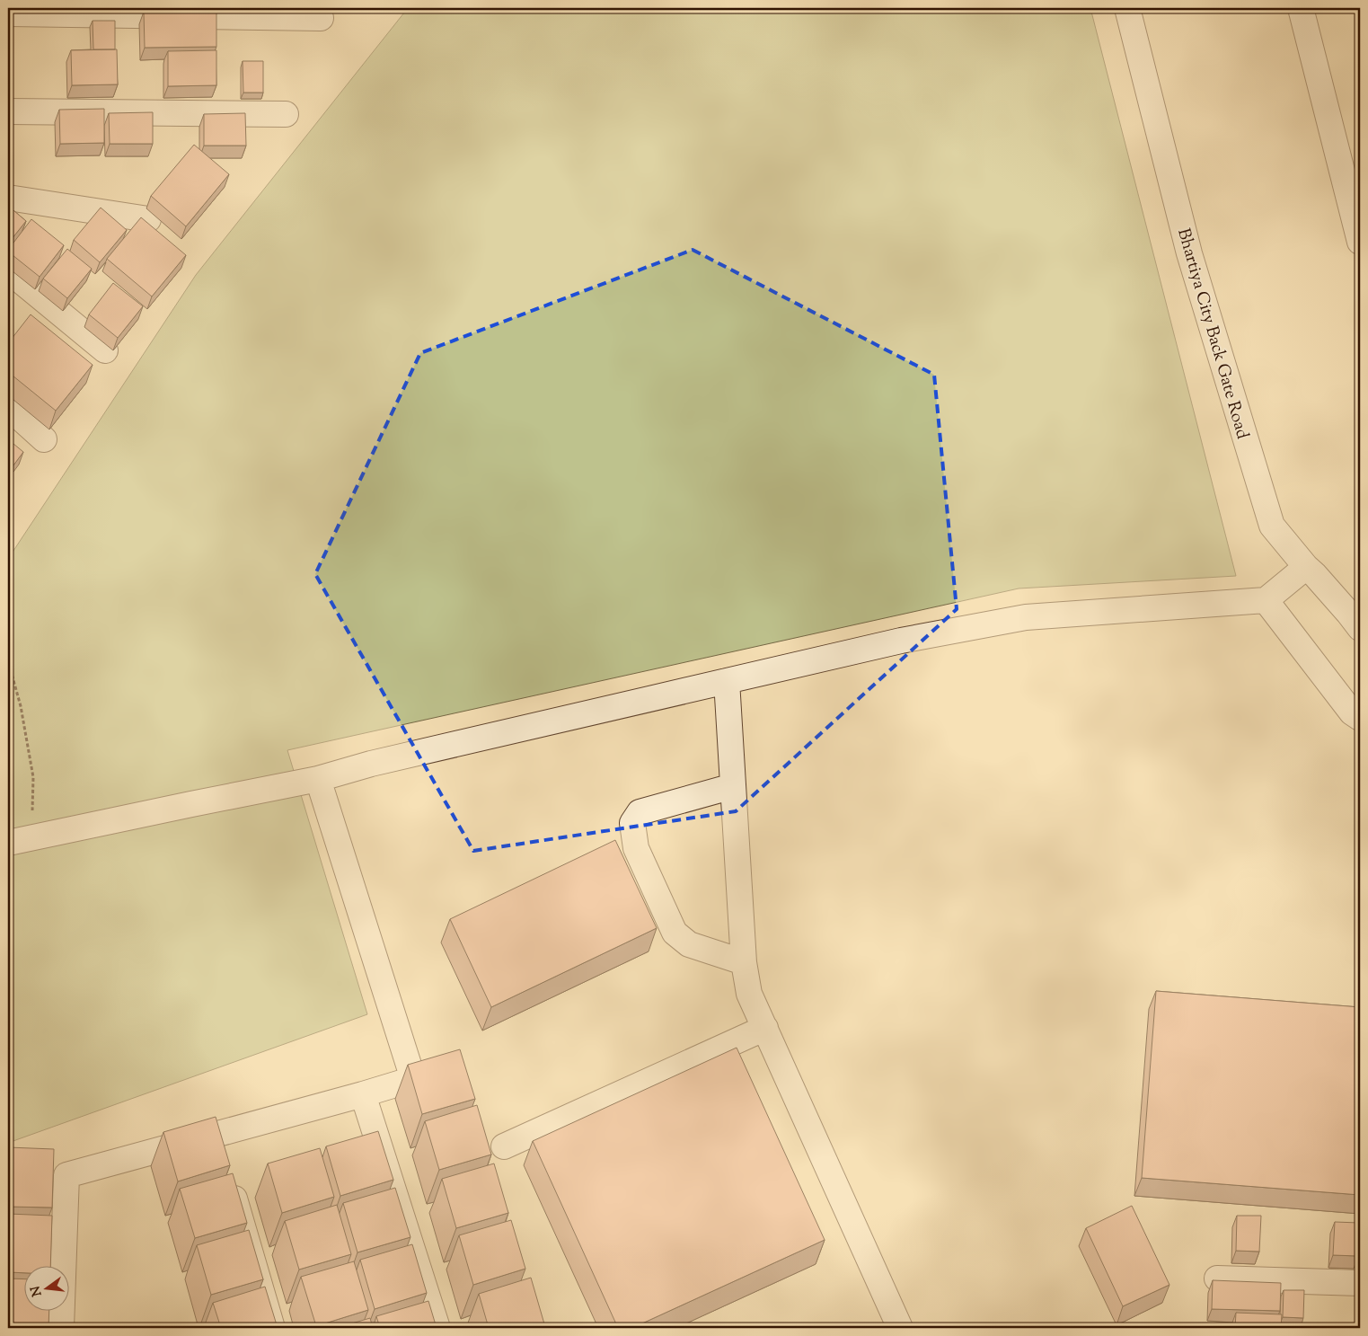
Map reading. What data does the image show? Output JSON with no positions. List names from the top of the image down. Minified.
{"streets":{"street":["Bhartiya City Back Gate Road"]},"north":"left"}
